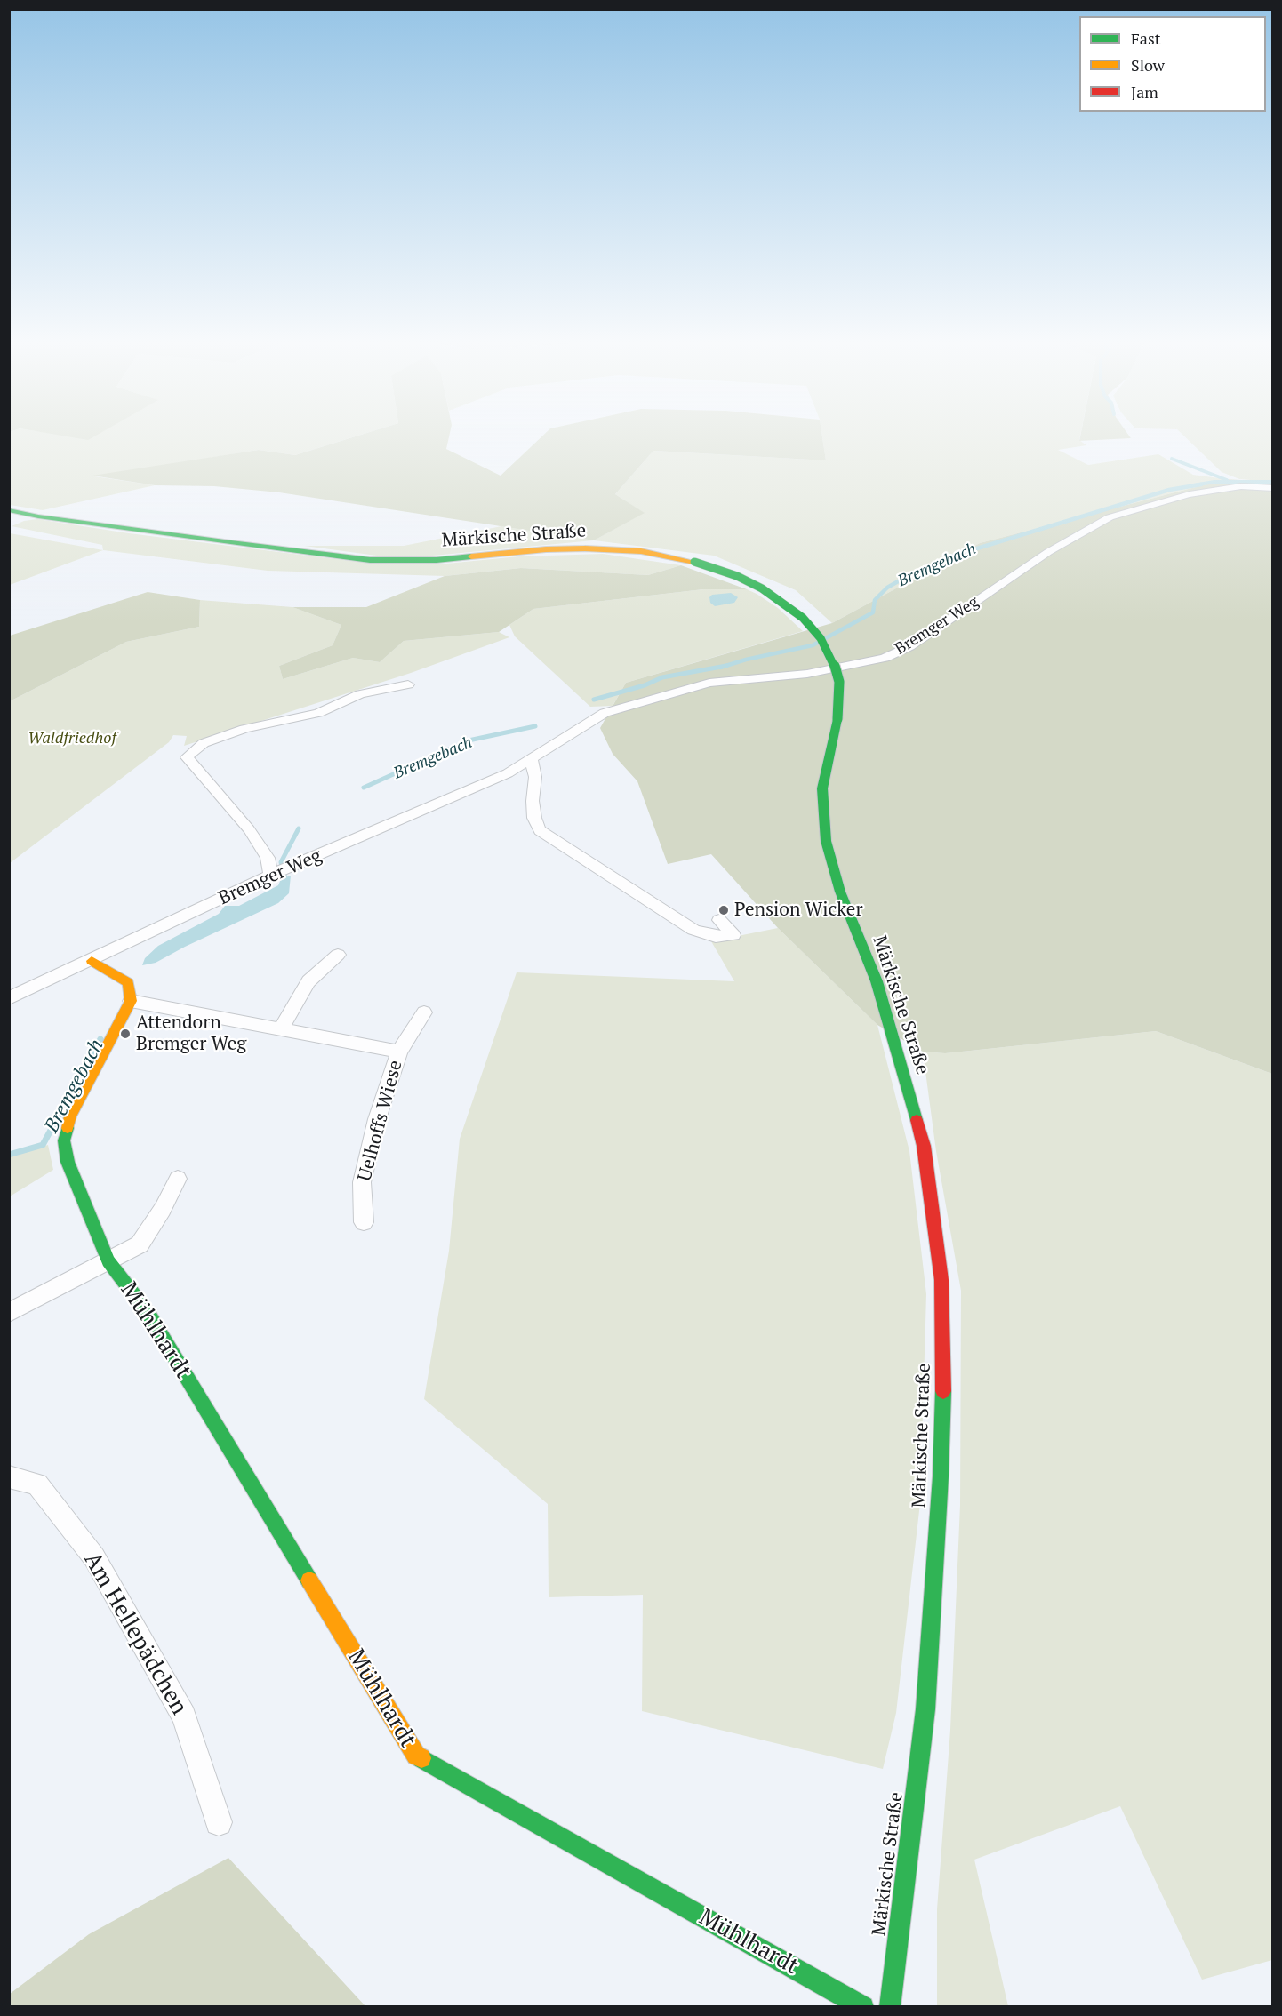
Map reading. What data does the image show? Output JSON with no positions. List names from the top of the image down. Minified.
{"streets":{"main road":["Märkische Straße","Mühlhardt"],"street":["Bremger Weg","Uelhoffs Wiese","Am Hellepädchen"]},"crossings":[["Uelhoffs Wiese","Mühlhardt"]],"water":["Bremgebach"],"parks":["Waldfriedhof"],"places":["Pension Wicker","Attendorn Bremger Weg"],"legend":["Fast","Slow","Jam"]}
